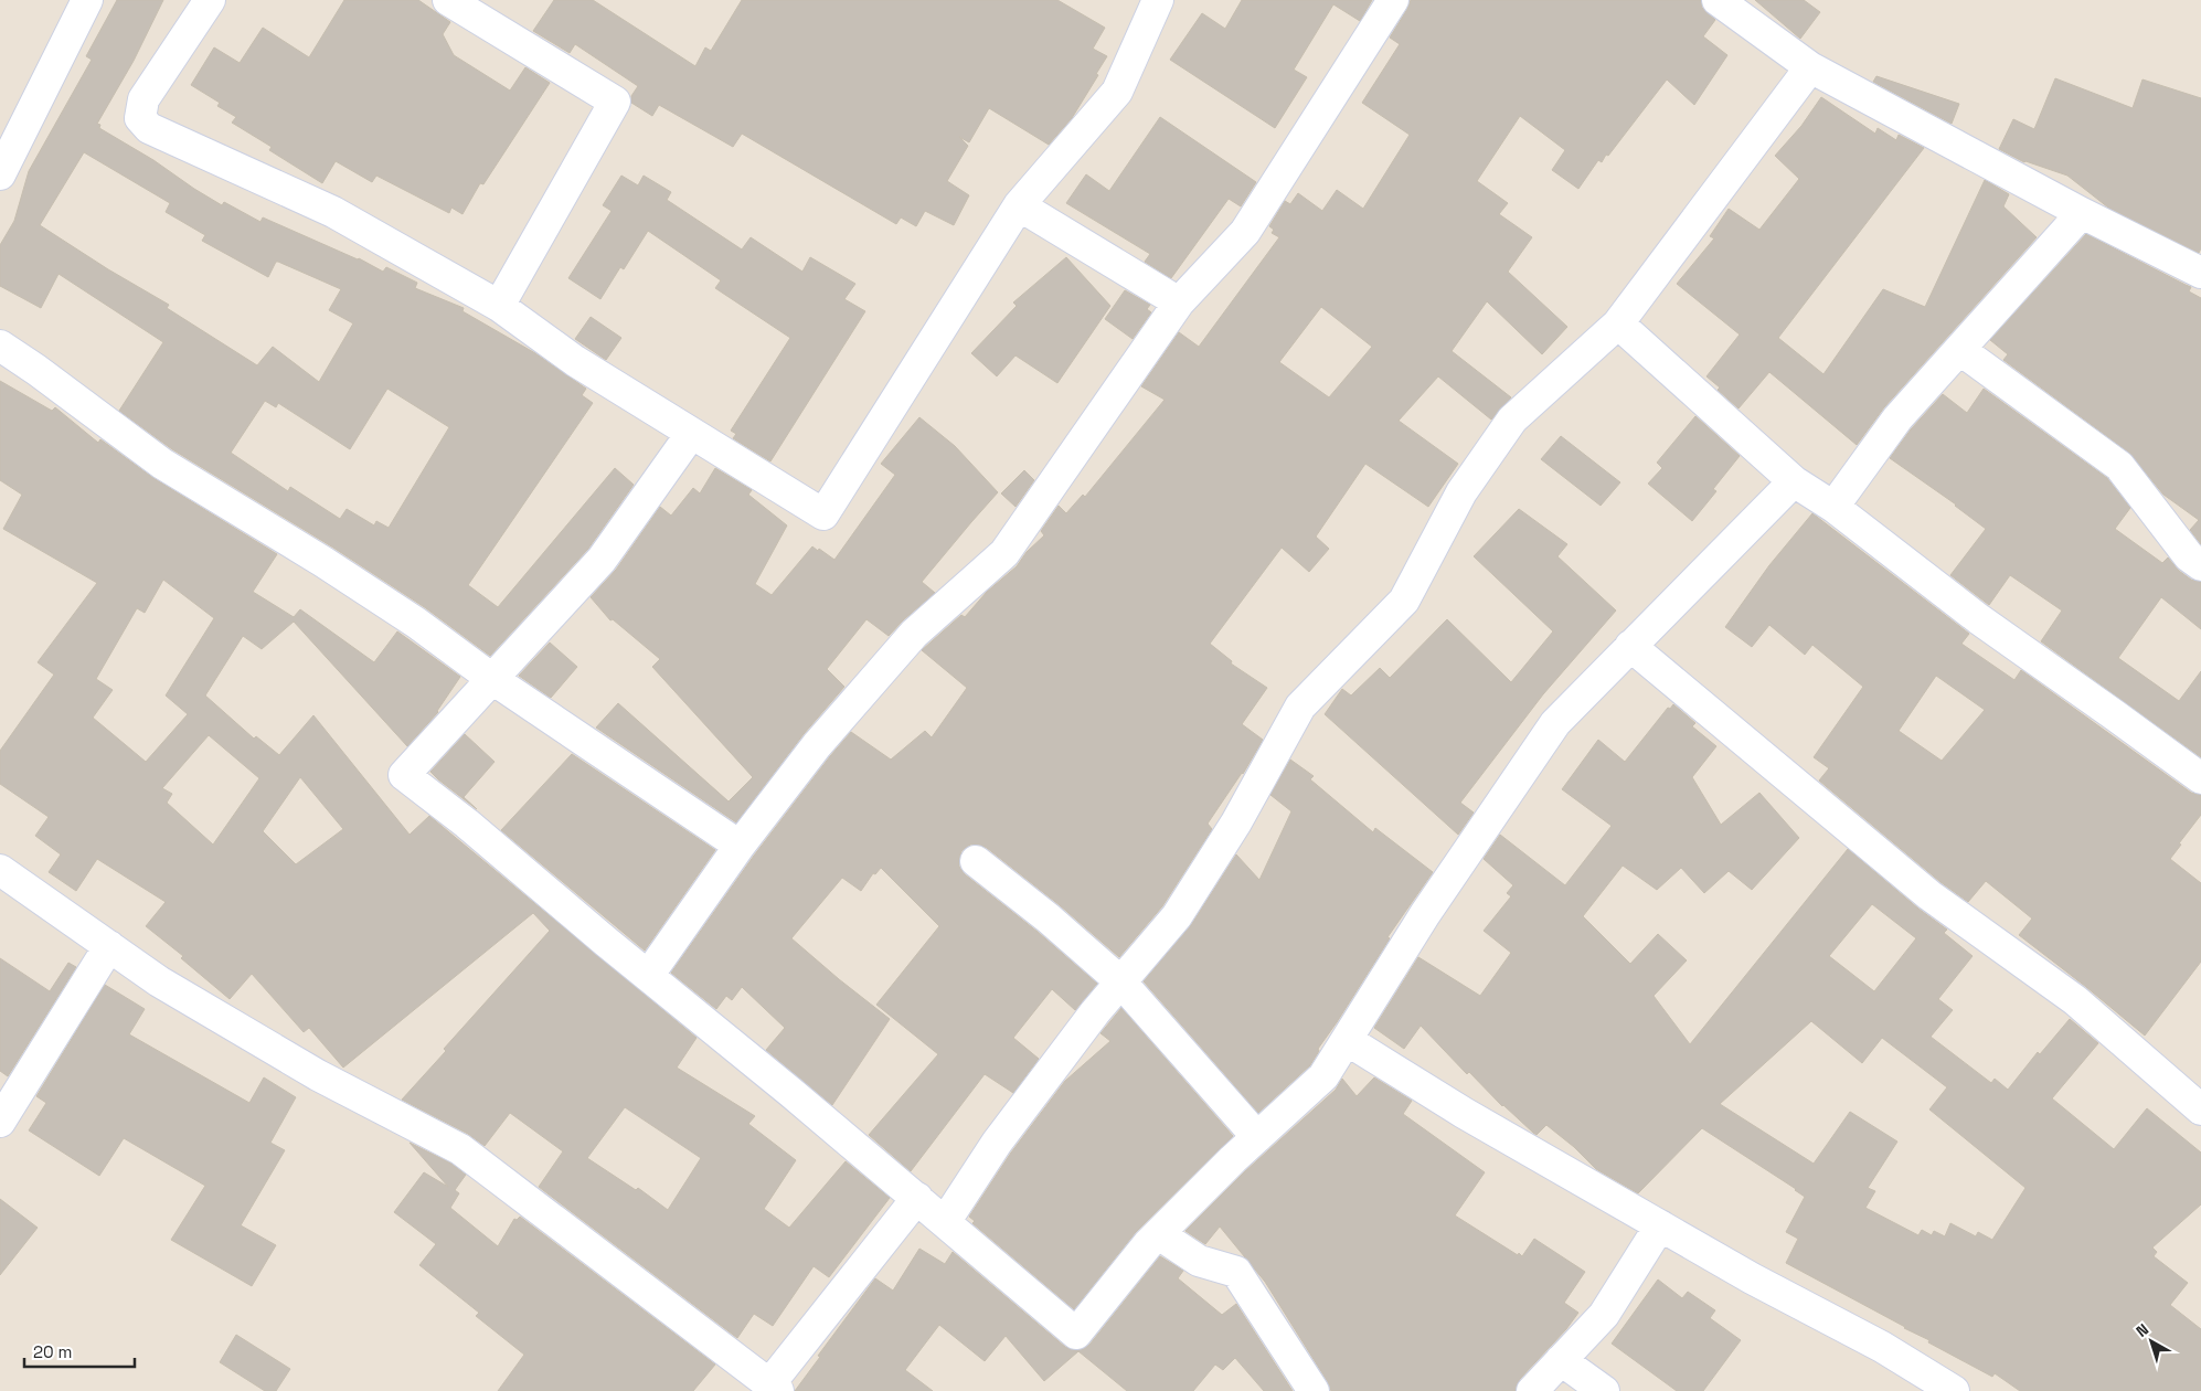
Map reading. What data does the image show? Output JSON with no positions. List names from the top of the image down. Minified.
{"scale_bar":"20 m","north":"top left"}
